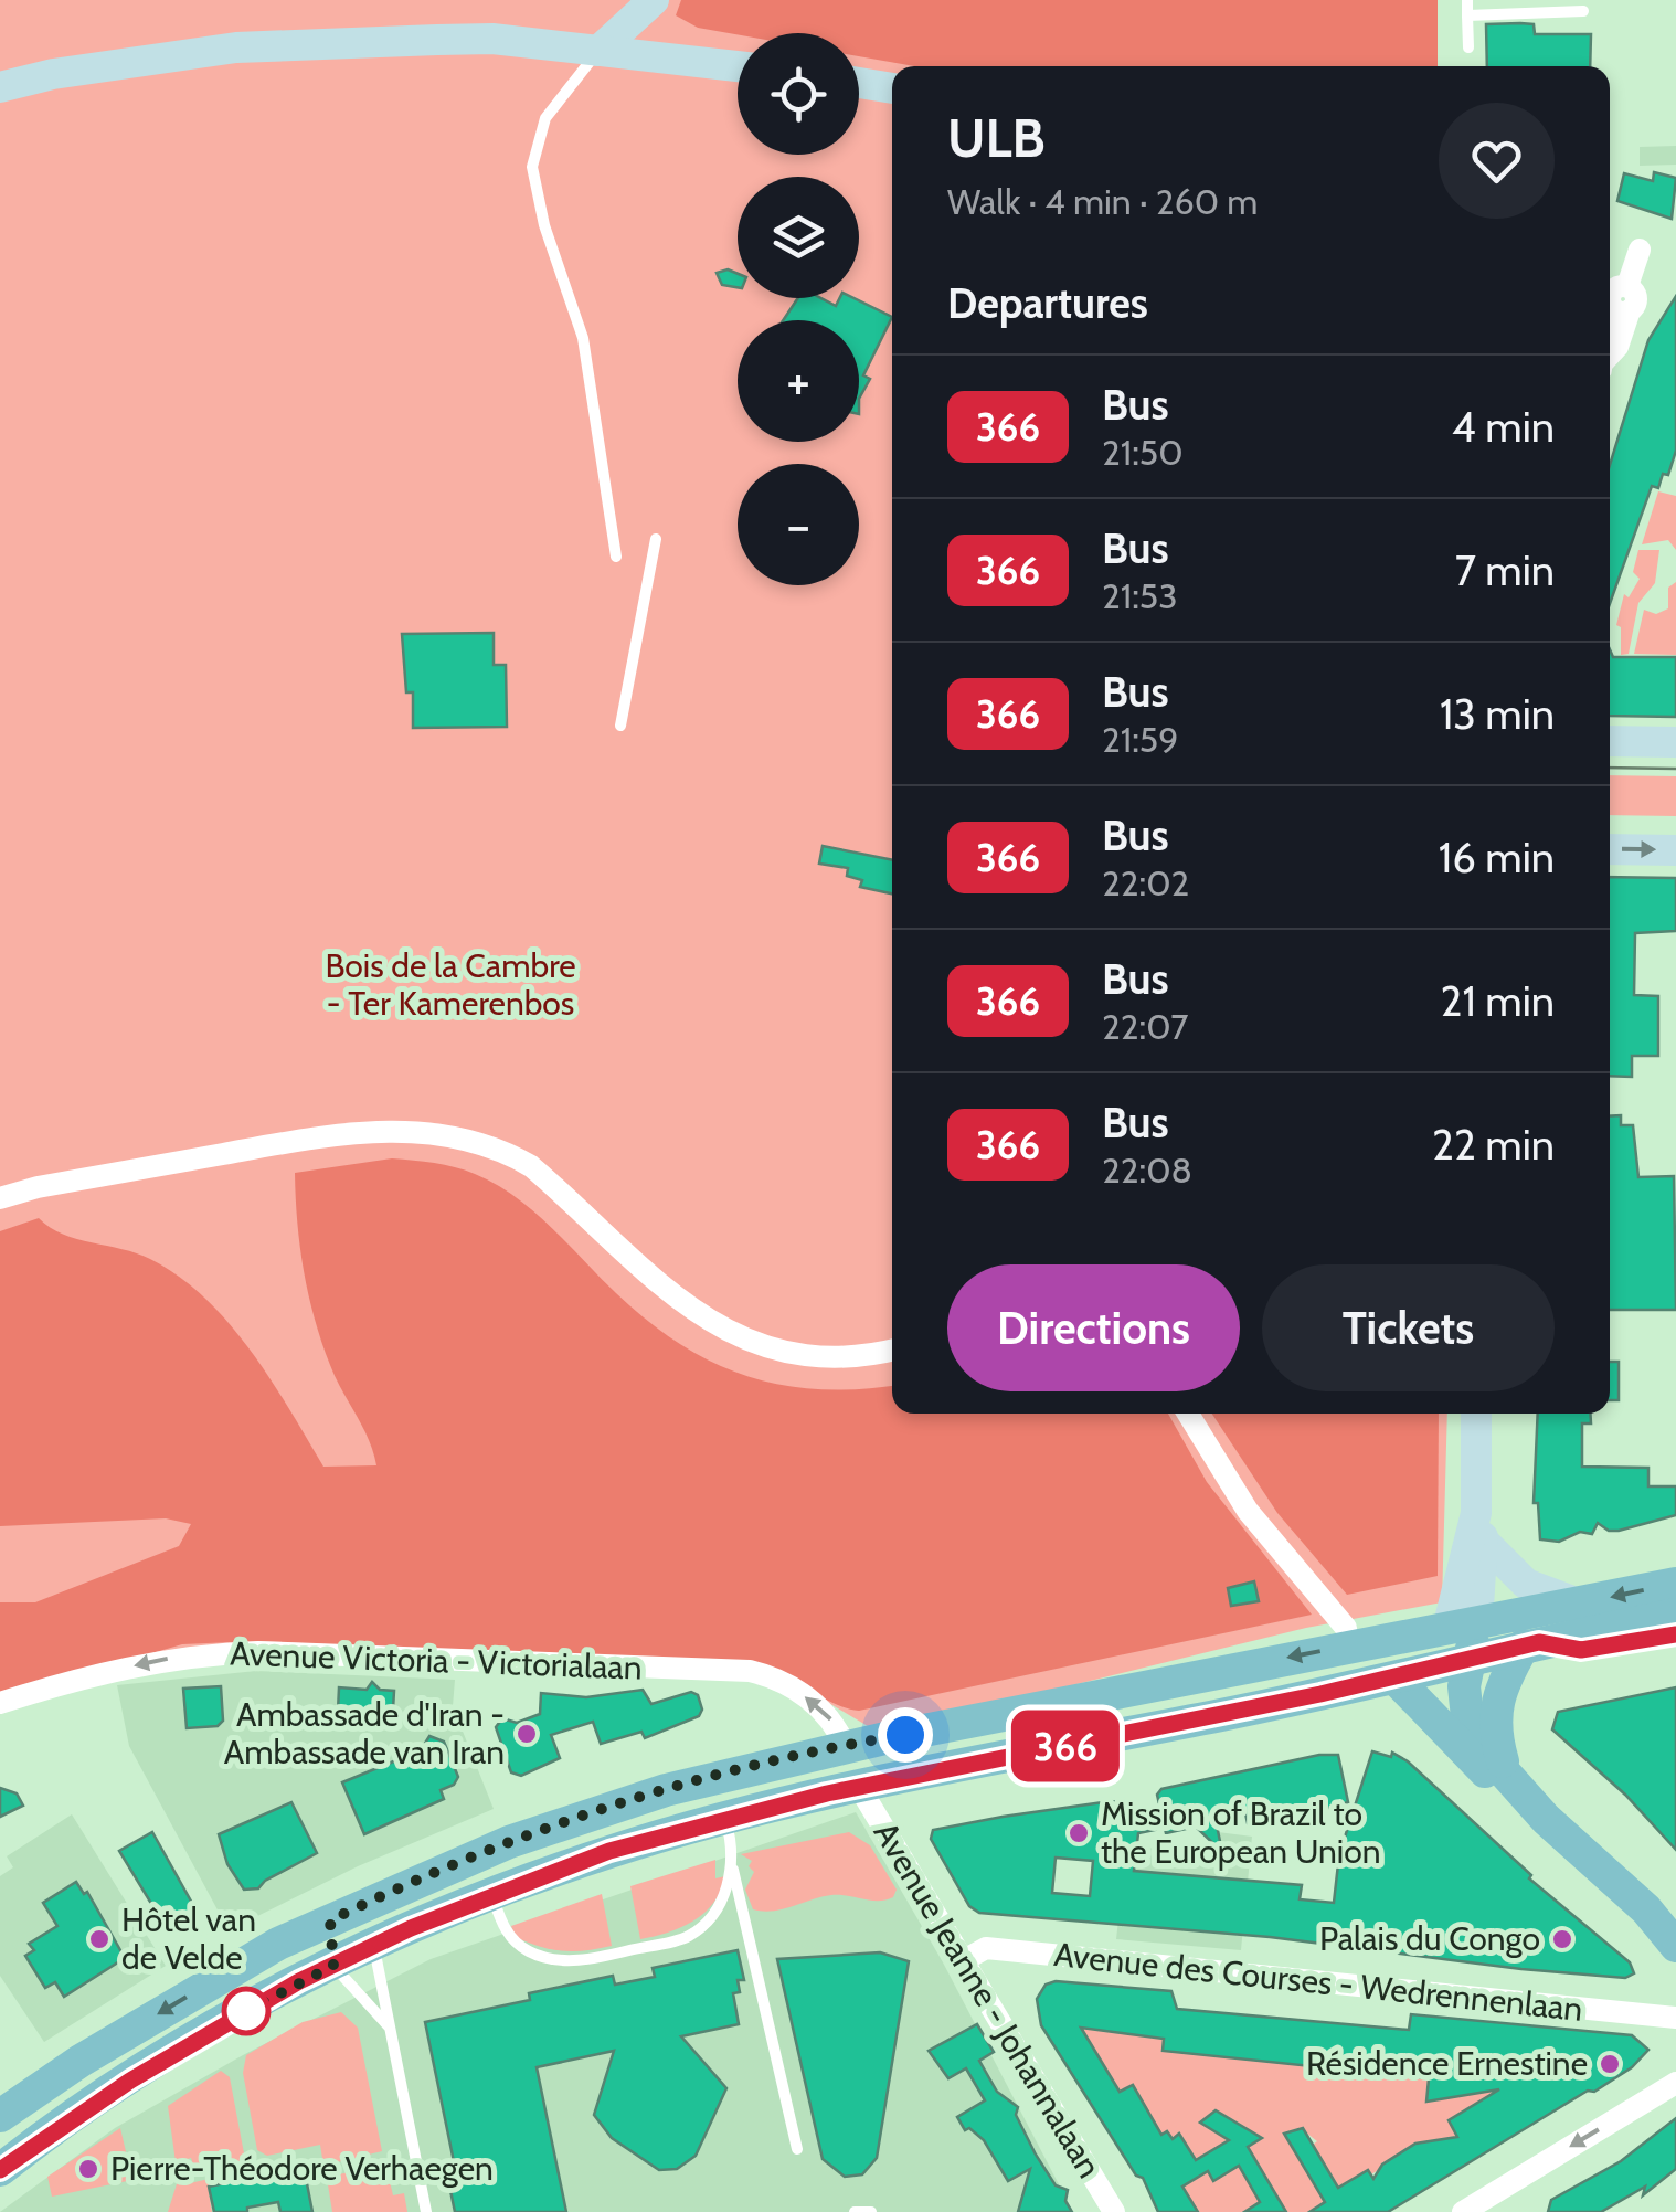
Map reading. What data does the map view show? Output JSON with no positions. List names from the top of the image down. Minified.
{"streets":{"street":["Avenue Victoria - Victorialaan","Avenue des Courses - Wedrennenlaan","Avenue Jeanne - Johannalaan"]},"crossings":[["Avenue des Courses - Wedrennenlaan","Avenue Jeanne - Johannalaan"]],"one_way":["Avenue Victoria - Victorialaan"],"parks":["Bois de la Cambre - Ter Kamerenbos"],"places":["Ambassade d'Iran - Ambassade van Iran","Mission of Brazil to the European Union","Hôtel van de Velde","Palais du Congo","Résidence Ernestine","Pierre-Théodore Verhaegen"],"lines":["bus line 366"],"page":{"on_map":"366","map_buttons":["+","−"],"heading":[["ULB","Walk · 4 min · 260 m"],"Departures"],"list":[{"mark":"366","name":"Bus","note":"21:50","value":"4 min"},{"mark":"366","name":"Bus","note":"21:53","value":"7 min"},{"mark":"366","name":"Bus","note":"21:59","value":"13 min"},{"mark":"366","name":"Bus","note":"22:02","value":"16 min"},{"mark":"366","name":"Bus","note":"22:07","value":"21 min"},{"mark":"366","name":"Bus","note":"22:08","value":"22 min"}],"buttons":["Directions","Tickets"]}}
